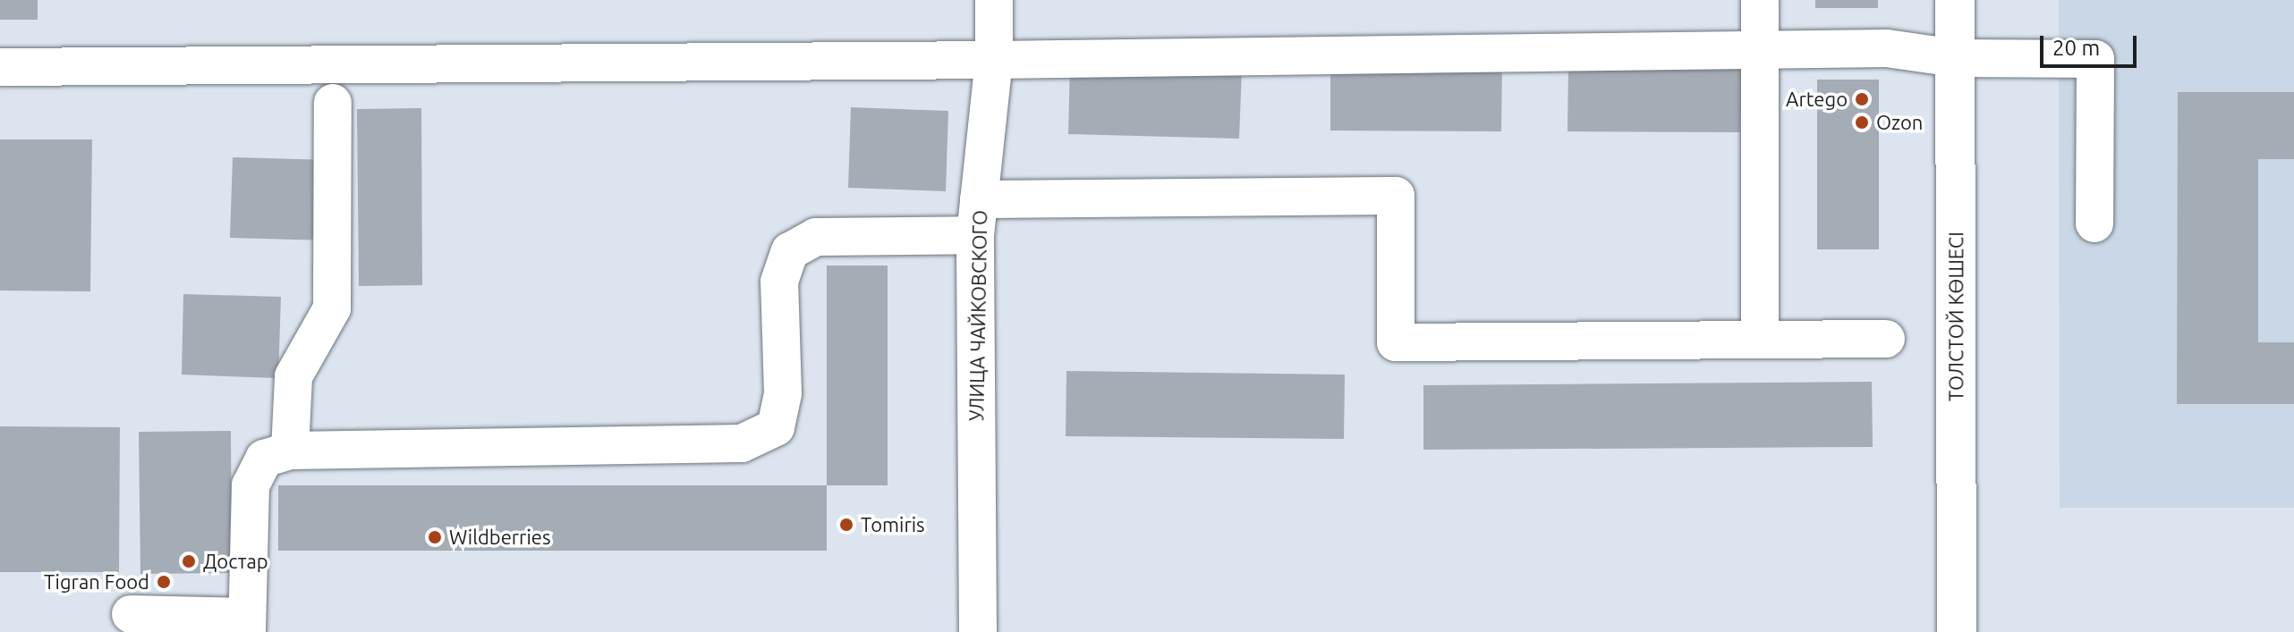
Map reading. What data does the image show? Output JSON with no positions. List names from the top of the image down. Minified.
{"streets":{"main road":["ТОЛСТОЙ КӨШЕСІ"],"street":["УЛИЦА ЧАЙКОВСКОГО"]},"places":["Artego","Ozon","Tomiris","Wildberries","Достар","Tigran Food"],"scale_bar":"20 m"}
